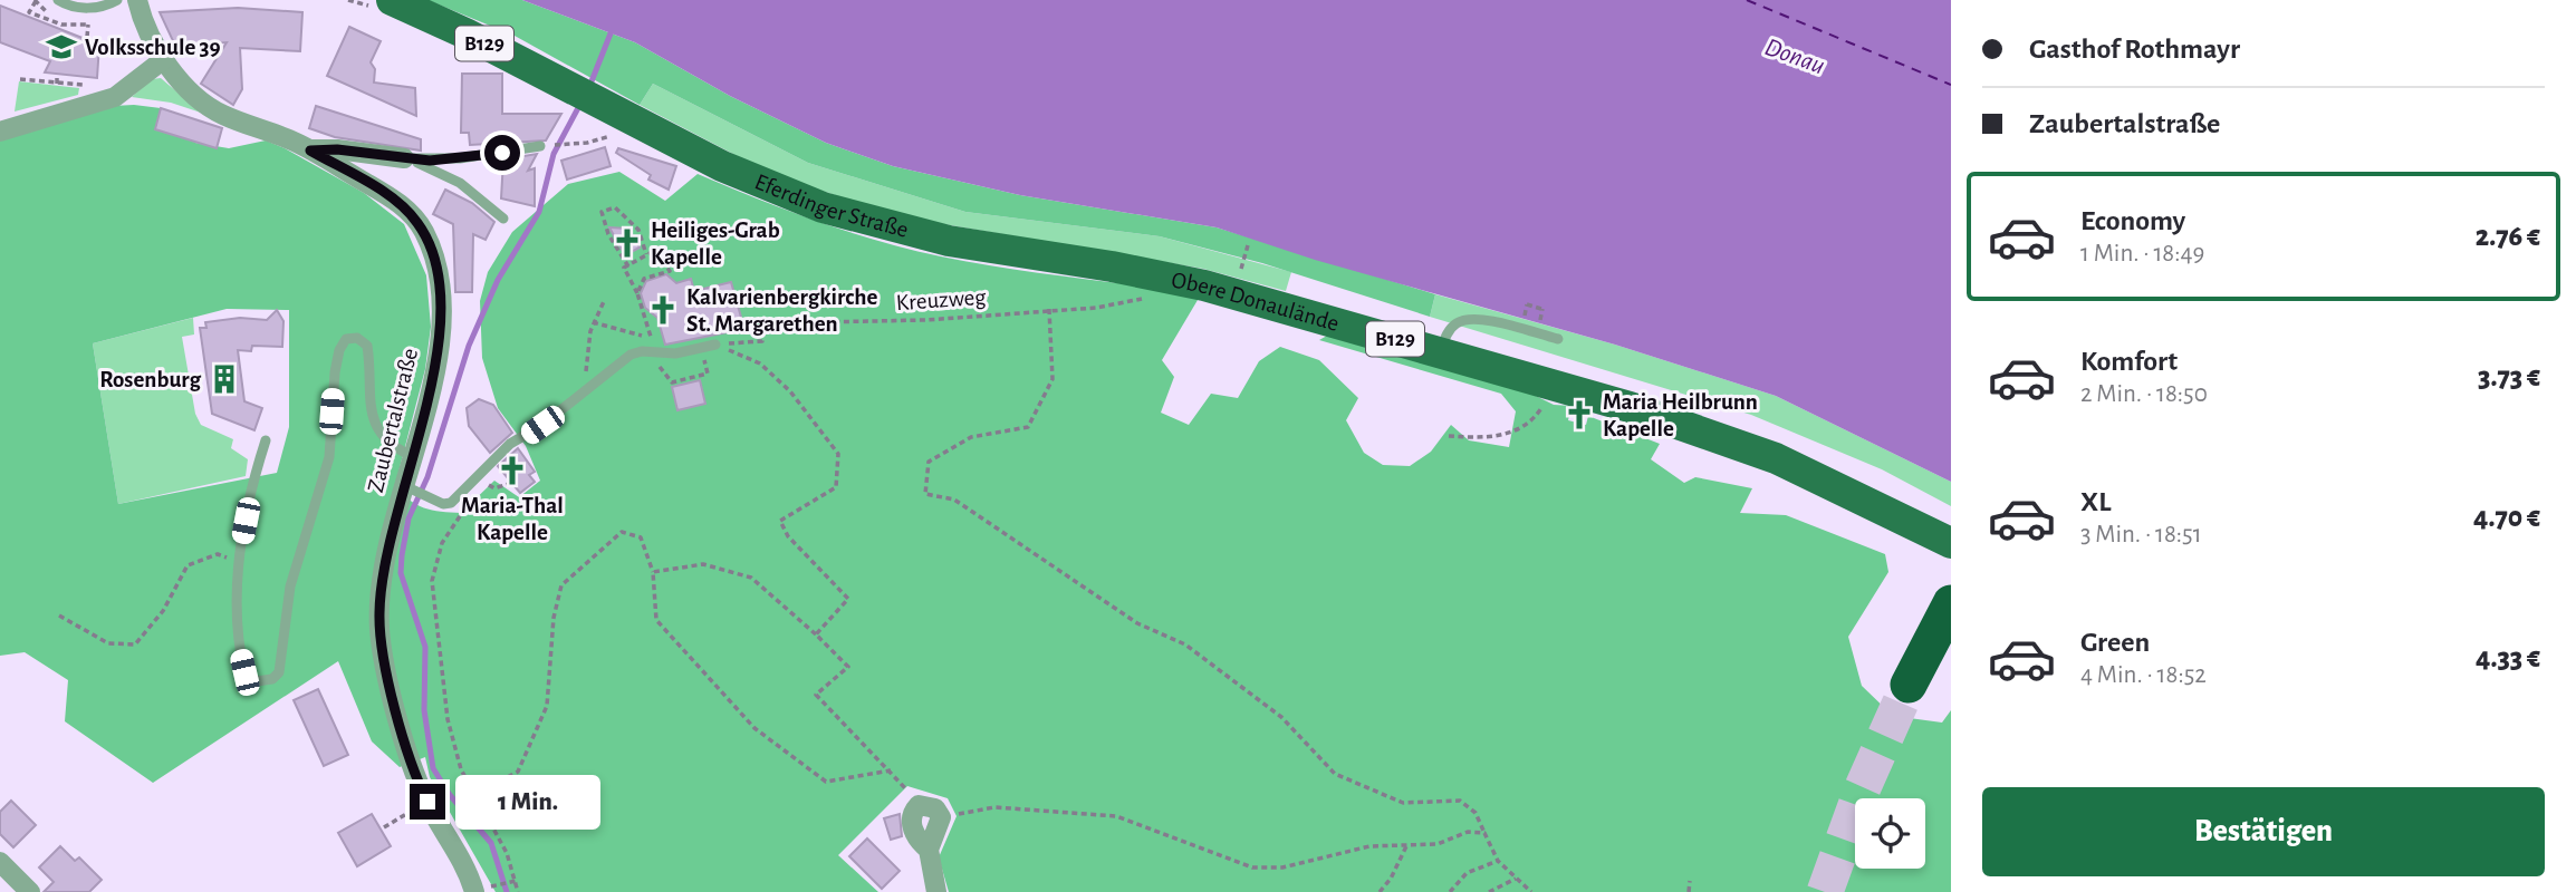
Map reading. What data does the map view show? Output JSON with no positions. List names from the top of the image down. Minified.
{"streets":{"main road":["B129","Eferdinger Straße","Obere Donaulände"],"street":["Zaubertalstraße"],"path":["Kreuzweg"]},"crossings":[["Eferdinger Straße","Obere Donaulände"],["Kreuzweg","Obere Donaulände"]],"water":["Donau"],"places":{"school or university":["Volksschule 39"],"church":["Heiliges-Grab Kapelle","Kalvarienbergkirche St. Margarethen","Maria Heilbrunn Kapelle","Maria-Thal Kapelle"],"building":["Rosenburg"]},"page":{"banner":["Gasthof Rothmayr","Zaubertalstraße"],"list":[{"name":"Economy","note":"1 Min. · 18:49","value":"2.76 €"},{"name":"Komfort","note":"2 Min. · 18:50","value":"3.73 €"},{"name":"XL","note":"3 Min. · 18:51","value":"4.70 €"},{"name":"Green","note":"4 Min. · 18:52","value":"4.33 €"}],"buttons":"Bestätigen","bubble":"1 Min."}}
